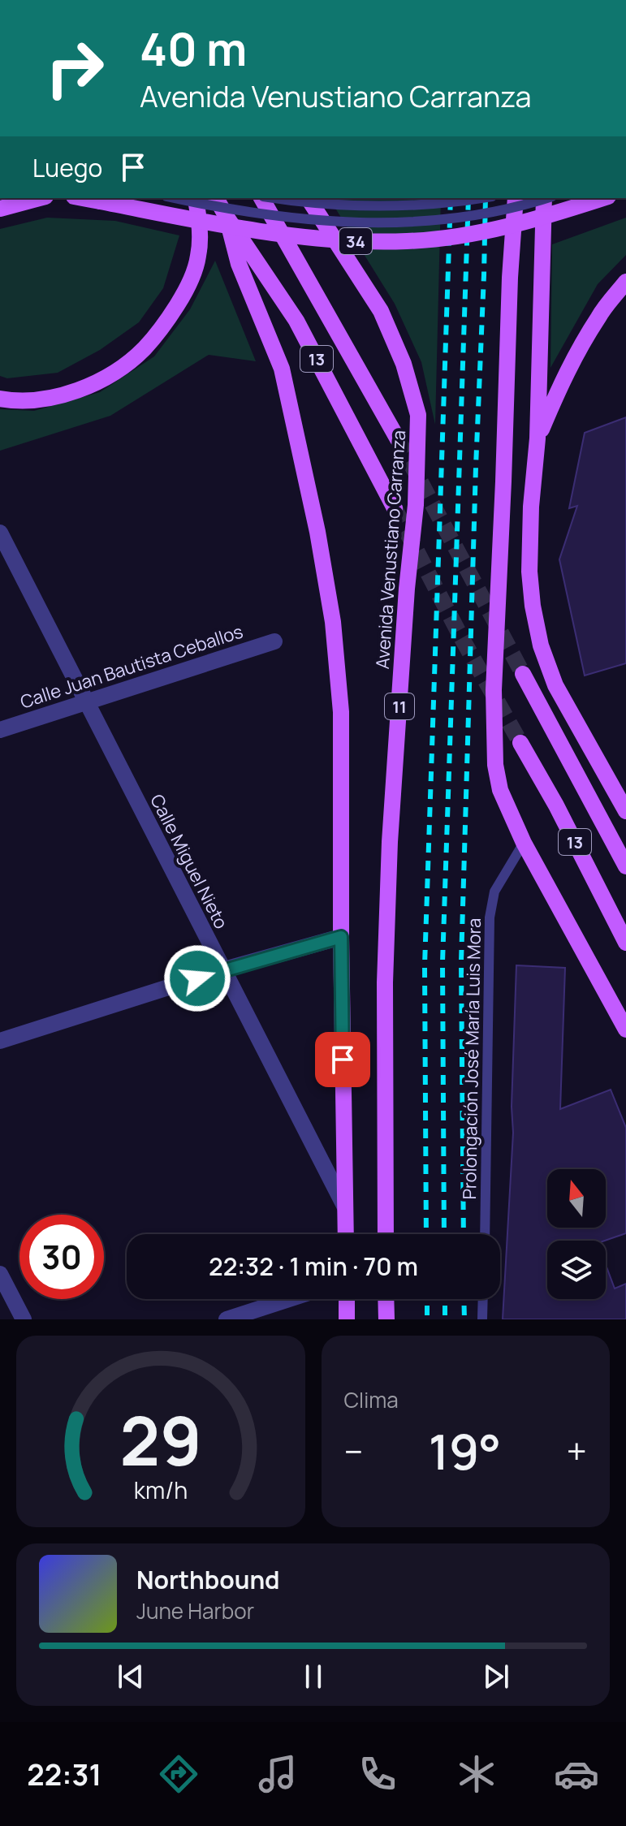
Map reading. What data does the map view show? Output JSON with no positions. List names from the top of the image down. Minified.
{"streets":{"main road":["34","13","Avenida Venustiano Carranza","11"],"street":["Calle Juan Bautista Ceballos","Calle Miguel Nieto"],"lane":["Prolongación José María Luis Mora"]},"crossings":[["Calle Juan Bautista Ceballos","Calle Miguel Nieto"]],"north":"top","page":{"turn":["40 m","Avenida Venustiano Carranza"],"then":"Luego","limit":"30","trip":"22:32 · 1 min · 70 m","tile":"Clima","heat":["−","19°","+"],"song":["Northbound","June Harbor"],"tabs":"22:31","gauge":["29","km/h"]}}
